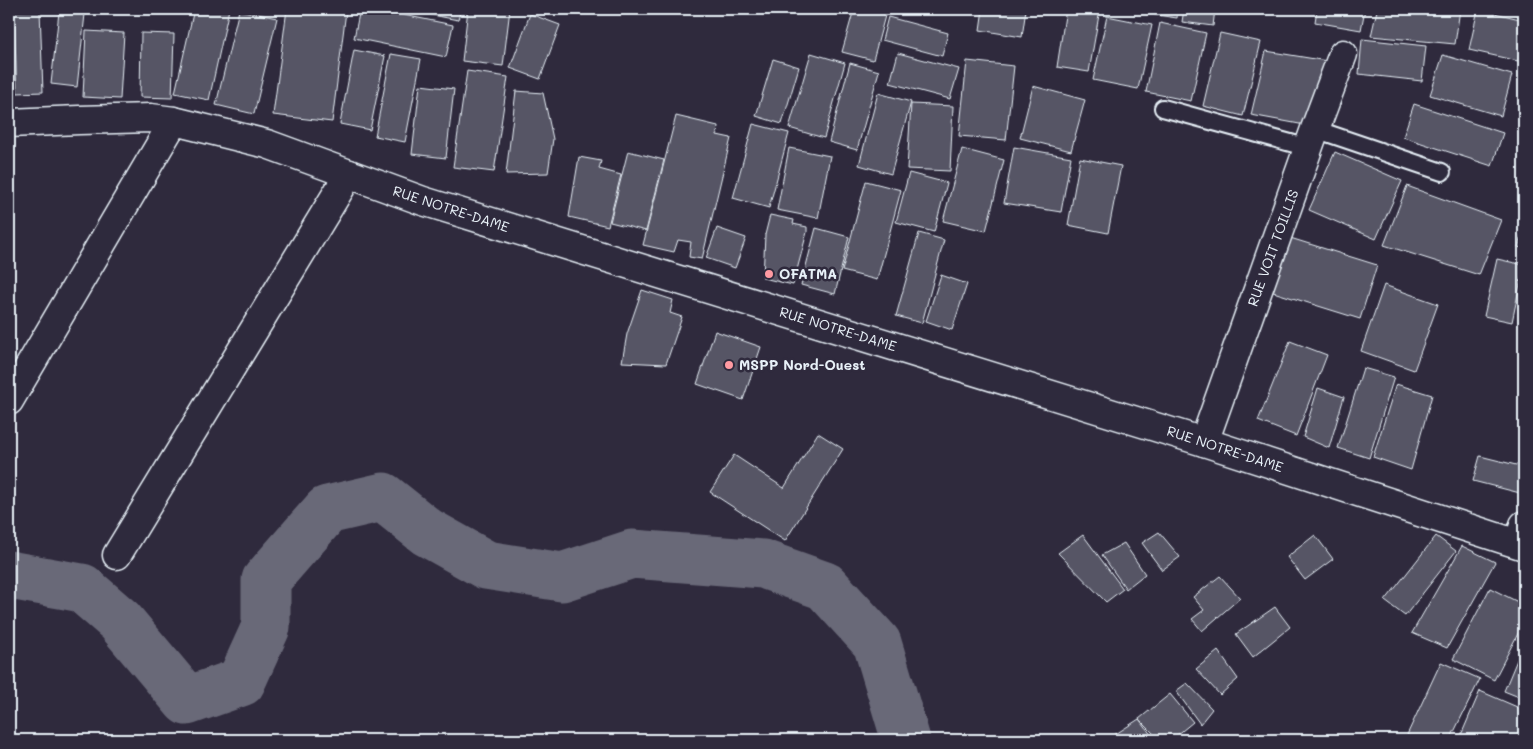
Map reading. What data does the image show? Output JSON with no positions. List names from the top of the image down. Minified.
{"streets":{"street":["RUE NOTRE-DAME","RUE VOIT TOILLIS"]},"crossings":[["RUE NOTRE-DAME","RUE VOIT TOILLIS"]],"places":["OFATMA","MSPP Nord-Ouest"]}
